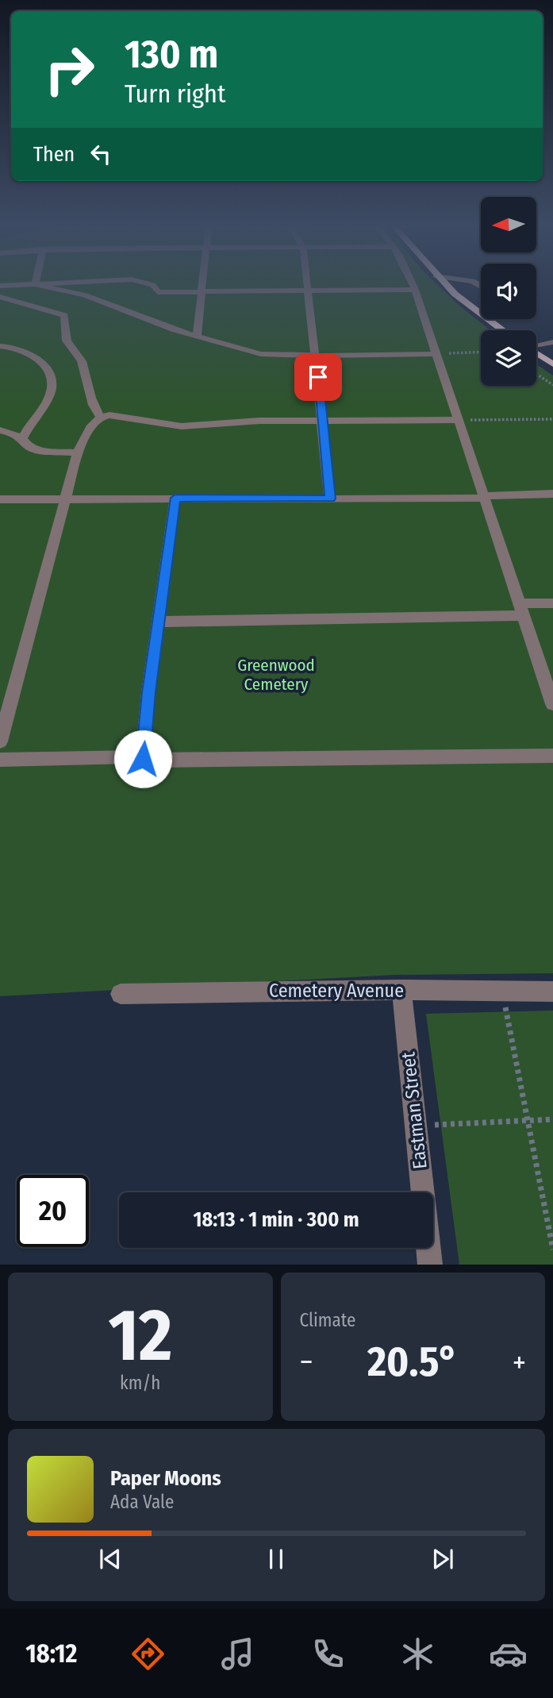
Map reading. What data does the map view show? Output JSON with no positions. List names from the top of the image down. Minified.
{"streets":{"street":["Cemetery Avenue","Eastman Street"]},"crossings":[["Cemetery Avenue","Eastman Street"]],"parks":["Greenwood Cemetery"],"north":"left","page":{"turn":["130 m","Turn right"],"then":"Then","limit":"20","trip":"18:13 · 1 min · 300 m","tile":[["12","km/h"],"Climate"],"heat":["−","20.5°","+"],"song":["Paper Moons","Ada Vale"],"tabs":"18:12"}}
